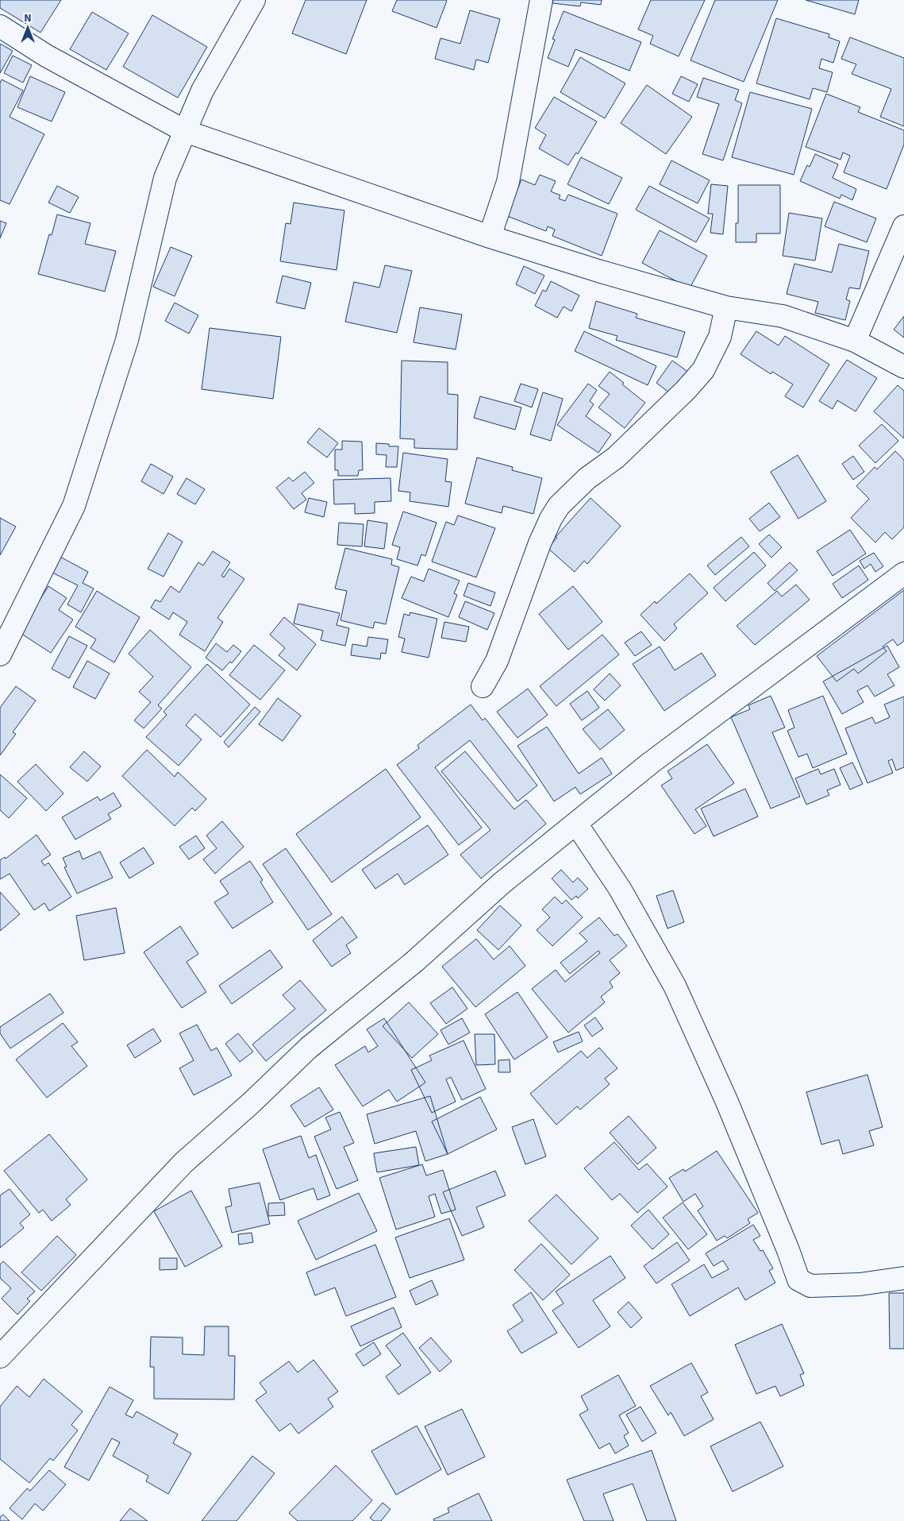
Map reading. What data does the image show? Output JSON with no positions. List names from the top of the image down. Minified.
{"north":"top"}
